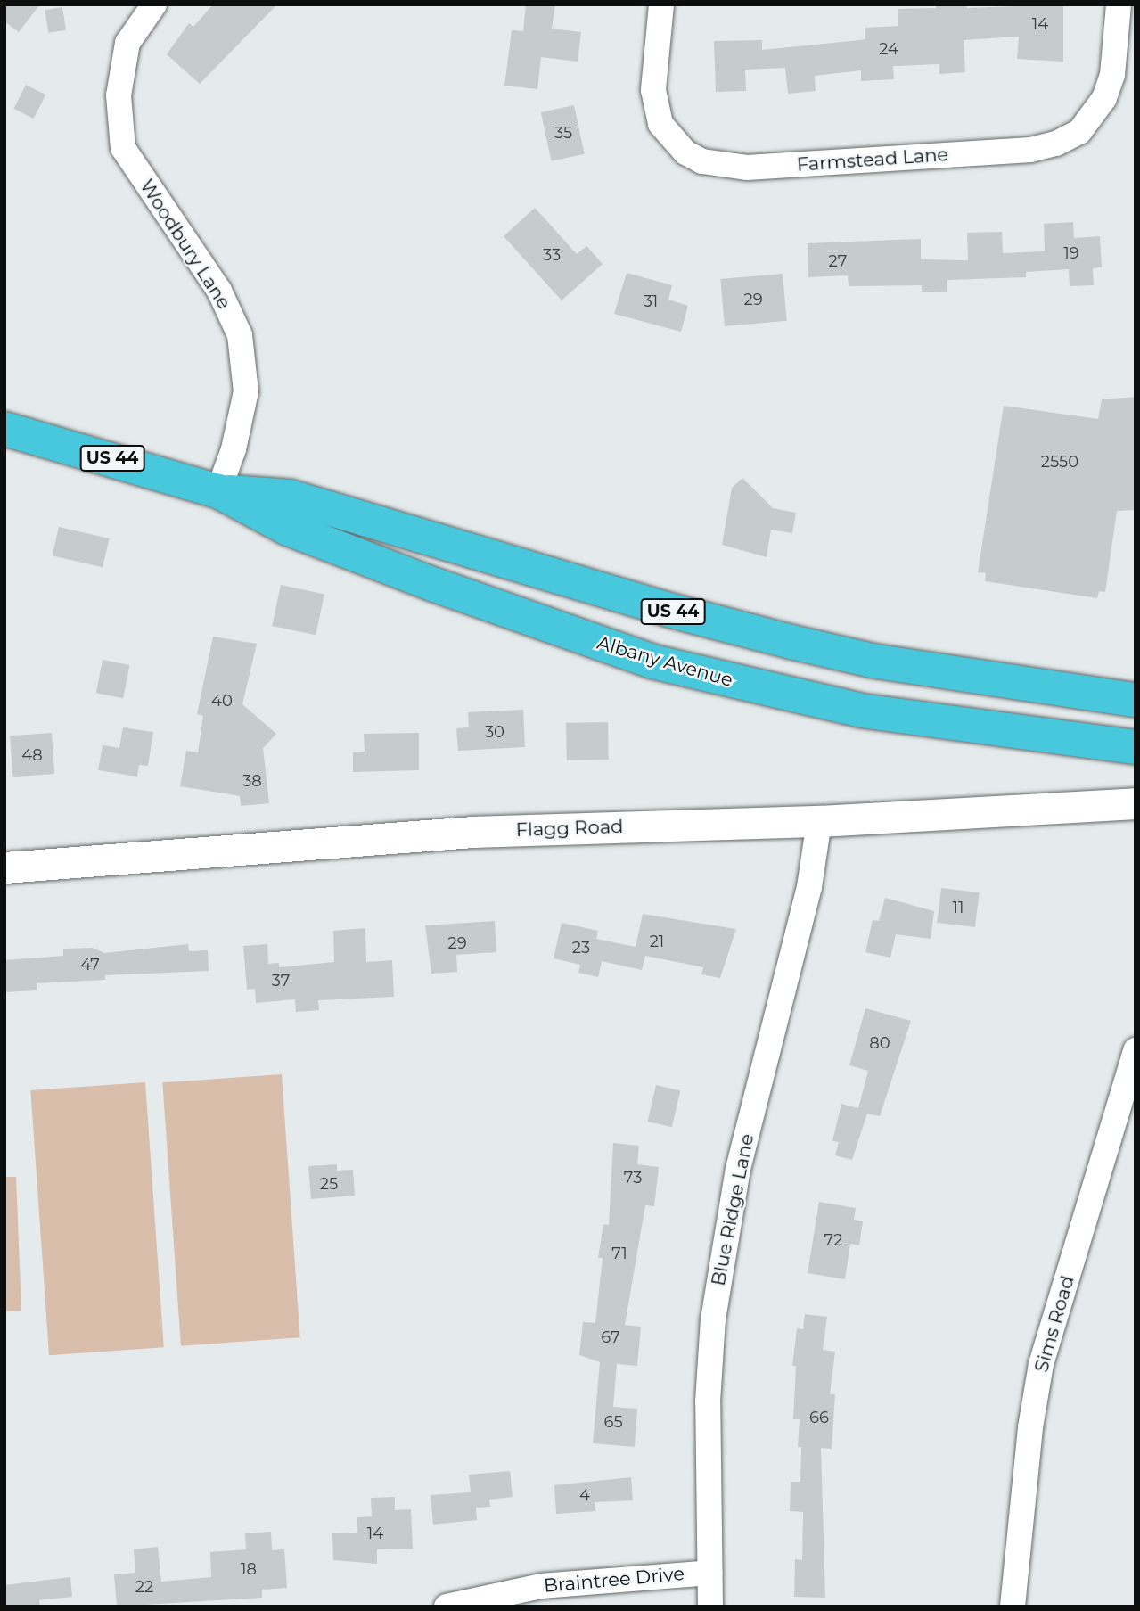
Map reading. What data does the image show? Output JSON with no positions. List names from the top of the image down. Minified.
{"streets":{"highway":["US 44","Albany Avenue"],"street":["Farmstead Lane","Woodbury Lane","Flagg Road","Blue Ridge Lane","Sims Road","Braintree Drive"]},"crossings":[["Woodbury Lane","Albany Avenue"],["Flagg Road","Blue Ridge Lane"],["Blue Ridge Lane","Braintree Drive"]],"house_numbers":["14","24","35","19","33","27","29","31","2550","40","30","48","38","11","21","29","23","47","37","80","73","25","72","71","67","66","65","4","14","18","22"]}
